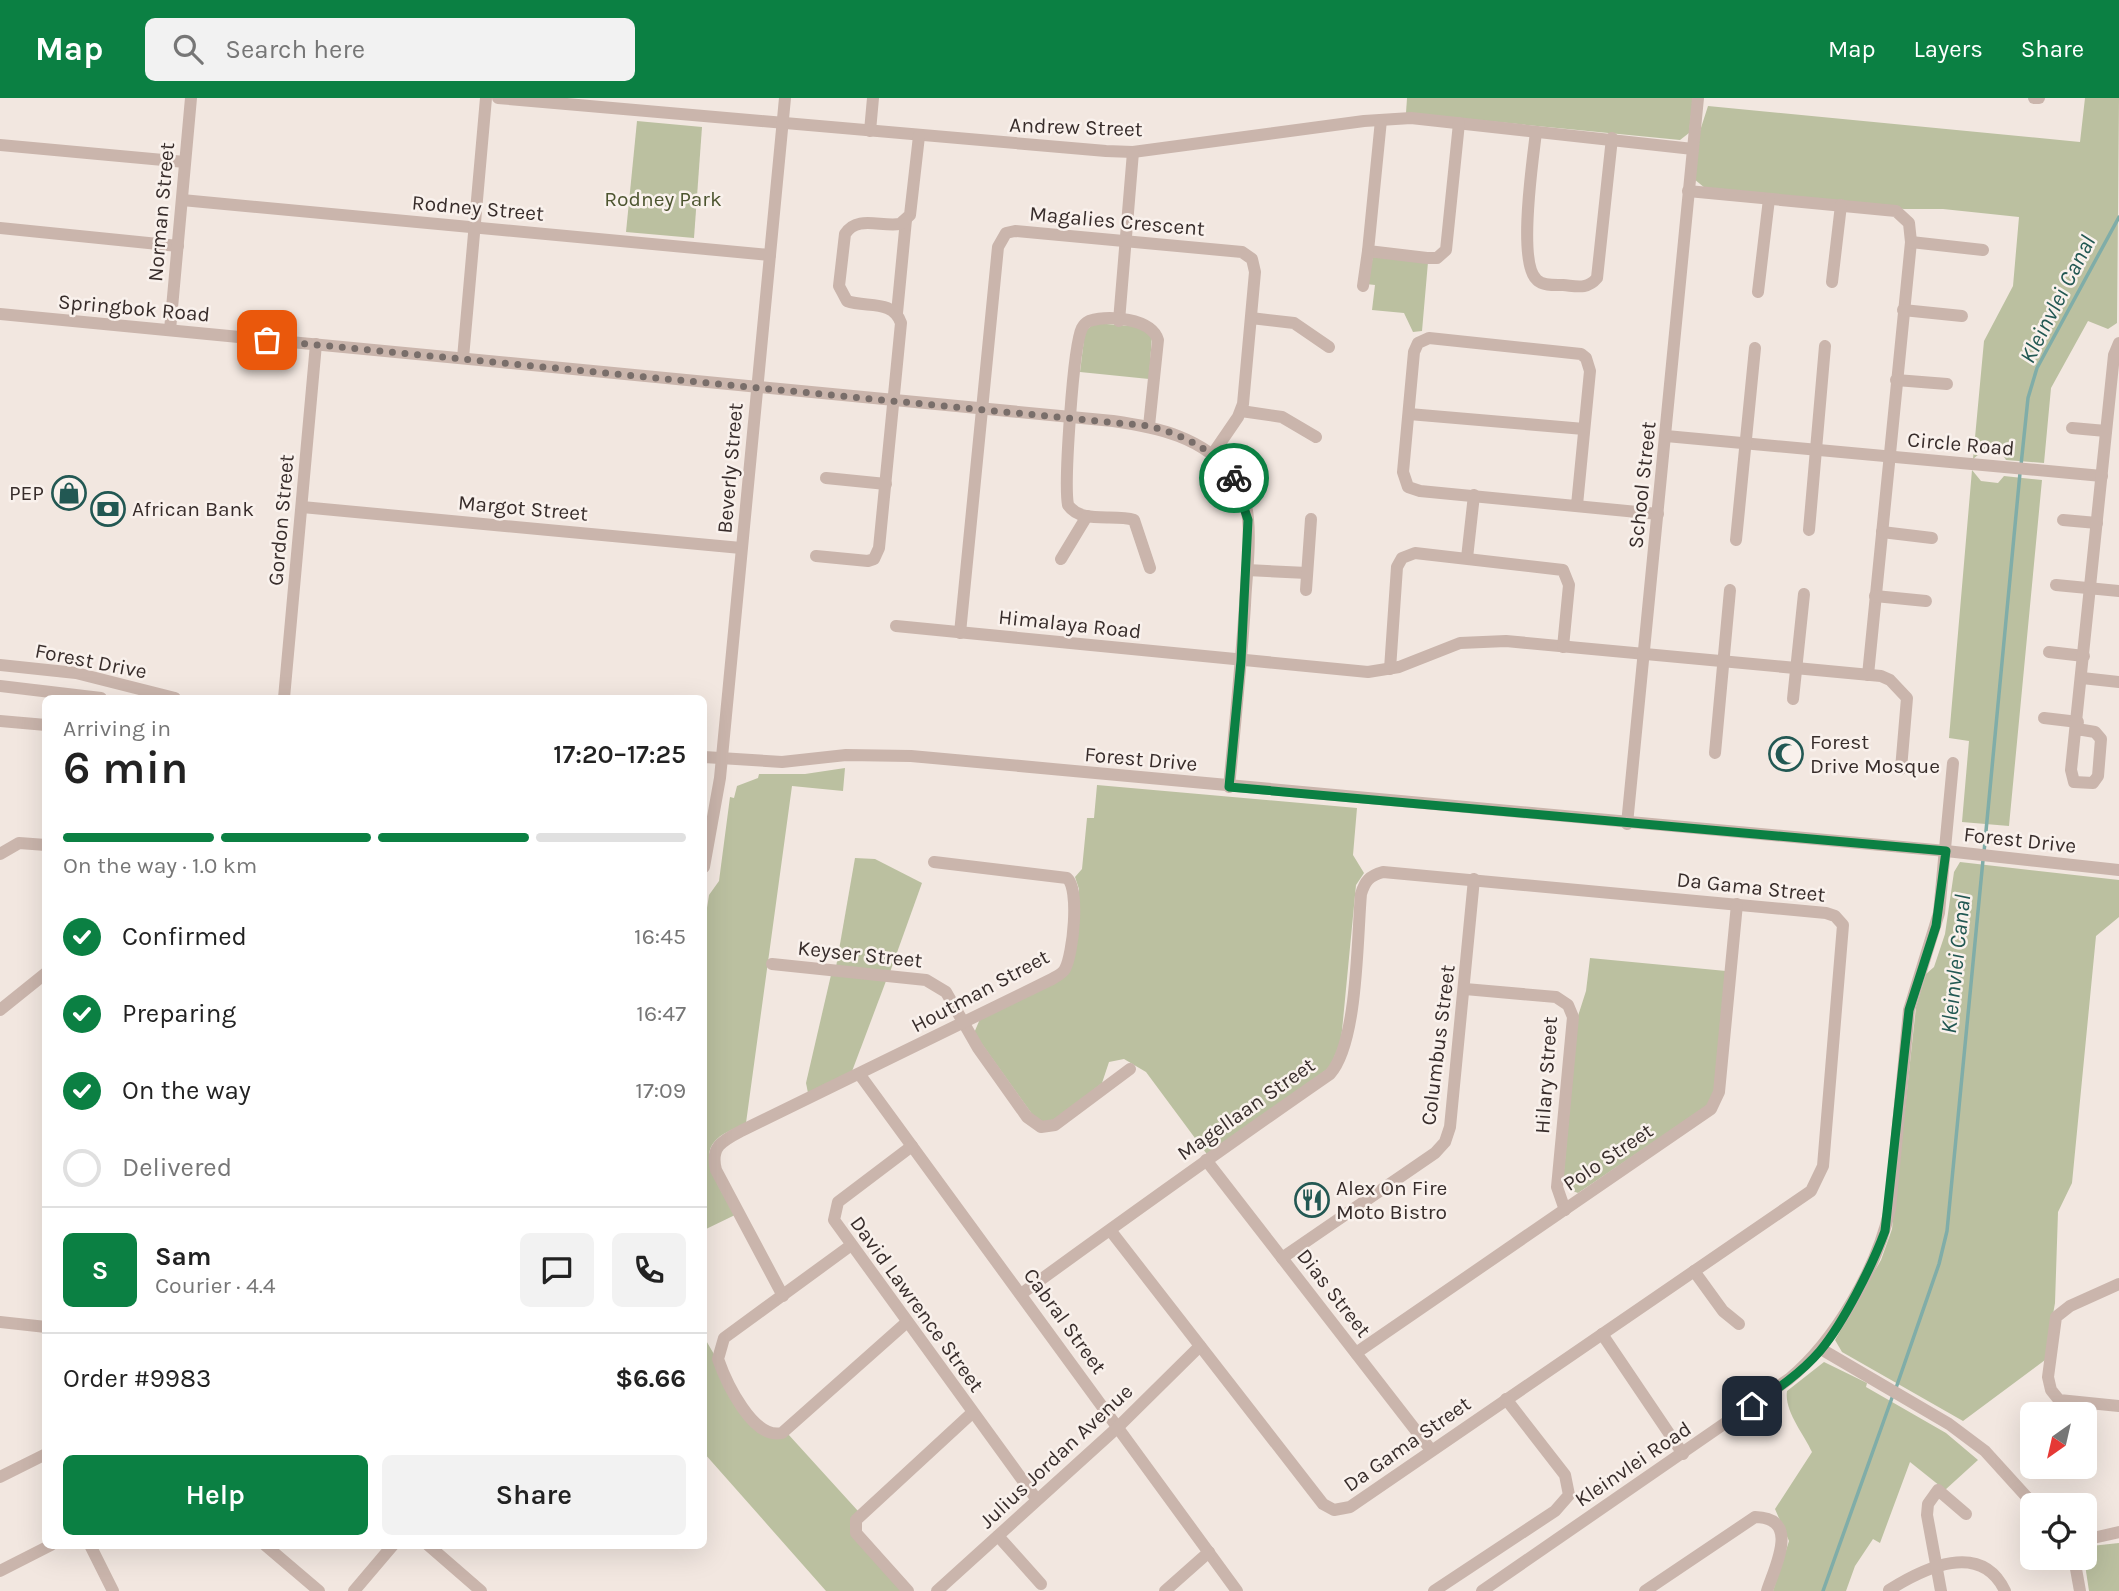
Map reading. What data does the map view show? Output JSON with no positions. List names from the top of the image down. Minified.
{"streets":{"street":["Andrew Street","Rodney Street","Norman Street","Magalies Crescent","Springbok Road","Circle Road","Beverly Street","School Street","Margot Street","Gordon Street","Himalaya Road","Forest Drive","Da Gama Street","Keyser Street","Houtman Street","Columbus Street","Hilary Street","Magellaan Street","Polo Street","Dias Street","David Lawrence Street","Cabral Street","Julius Jordan Avenue","Kleinvlei Road"]},"crossings":[["Andrew Street","Beverly Street"],["Andrew Street","School Street"],["Rodney Street","Norman Street"],["Rodney Street","Beverly Street"],["Norman Street","Springbok Road"],["Magalies Crescent","Springbok Road"],["Magalies Crescent","Himalaya Road"],["Springbok Road","Beverly Street"],["Springbok Road","Gordon Street"],["Springbok Road","Himalaya Road"],["Springbok Road","Forest Drive"],["Circle Road","School Street"],["Beverly Street","Margot Street"],["Beverly Street","Forest Drive"],["School Street","Himalaya Road"],["School Street","Forest Drive"],["Margot Street","Gordon Street"],["Forest Drive","Kleinvlei Road"],["Da Gama Street","Columbus Street"],["Da Gama Street","Magellaan Street"],["Da Gama Street","Polo Street"],["Da Gama Street","Dias Street"],["Da Gama Street","Julius Jordan Avenue"],["Keyser Street","Houtman Street"],["Houtman Street","Cabral Street"],["Columbus Street","Hilary Street"],["Columbus Street","Dias Street"],["Hilary Street","Polo Street"],["Magellaan Street","Dias Street"],["Magellaan Street","Cabral Street"],["Polo Street","Dias Street"],["David Lawrence Street","Cabral Street"],["David Lawrence Street","Julius Jordan Avenue"],["Cabral Street","Julius Jordan Avenue"]],"water":["Kleinvlei Canal"],"parks":["Rodney Park"],"places":{"shop":["PEP"],"bank":["African Bank"],"mosque":["Forest Drive Mosque"],"restaurant":["Alex On Fire Moto Bistro"]},"north":"bottom left","page":{"header":"Map","search":"Search here","nav":["Map","Layers","Share"],"heading":["6 min","Arriving in","17:20–17:25"],"panel":["Sam","Courier · 4.4","Order #9983","$6.66"],"bar":"On the way · 1.0 km","list":[["Confirmed","16:45"],["Preparing","16:47"],["On the way","17:09"],"Delivered"],"round":"S","buttons":["Help","Share"]}}
